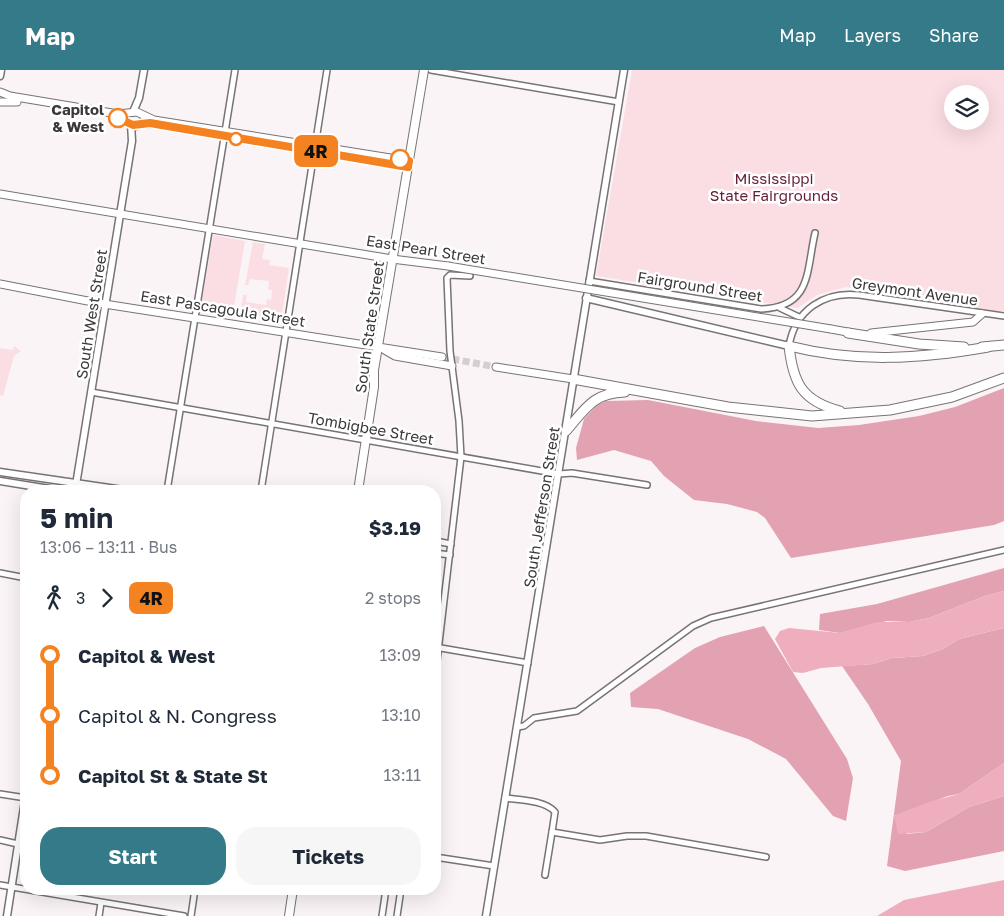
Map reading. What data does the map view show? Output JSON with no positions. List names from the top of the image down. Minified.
{"streets":{"main road":["East Pearl Street","East Pascagoula Street","South State Street"],"street":["Fairground Street","Greymont Avenue","South West Street","Tombigbee Street","South Jefferson Street"]},"crossings":[["East Pearl Street","Greymont Avenue"],["East Pearl Street","South West Street"],["East Pearl Street","South State Street"],["Fairground Street","South Jefferson Street"],["East Pascagoula Street","South West Street"],["East Pascagoula Street","South State Street"],["South West Street","Tombigbee Street"],["South State Street","Tombigbee Street"],["Tombigbee Street","South Jefferson Street"]],"parks":["Mississippi State Fairgrounds"],"places":["Capitol & West"],"lines":["bus line 4R"],"page":{"header":"Map","nav":["Map","Layers","Share"],"on_map":"4R","heading":["5 min","13:06 – 13:11 · Bus","$3.19"],"legs":["3","4R","2 stops"],"list":[{"name":"Capitol & West","value":"13:09"},{"name":"Capitol & N. Congress","value":"13:10"},{"name":"Capitol St & State St","value":"13:11"}],"buttons":["Start","Tickets"]}}
